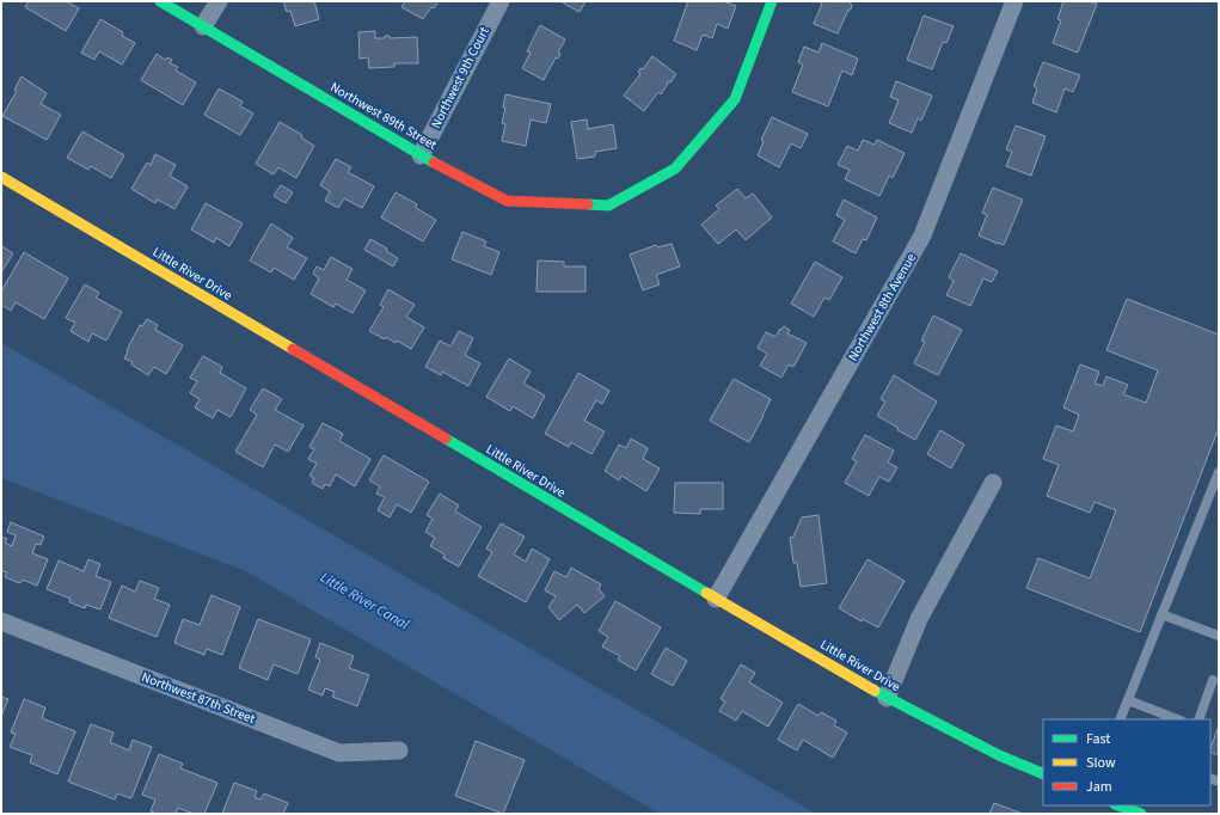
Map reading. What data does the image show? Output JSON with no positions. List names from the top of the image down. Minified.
{"streets":{"street":["Northwest 9th Court","Northwest 89th Street","Little River Drive","Northwest 8th Avenue","Northwest 87th Street"]},"crossings":[["Northwest 9th Court","Northwest 89th Street"],["Little River Drive","Northwest 8th Avenue"]],"water":["Little River Canal"],"legend":["Fast","Slow","Jam"]}
